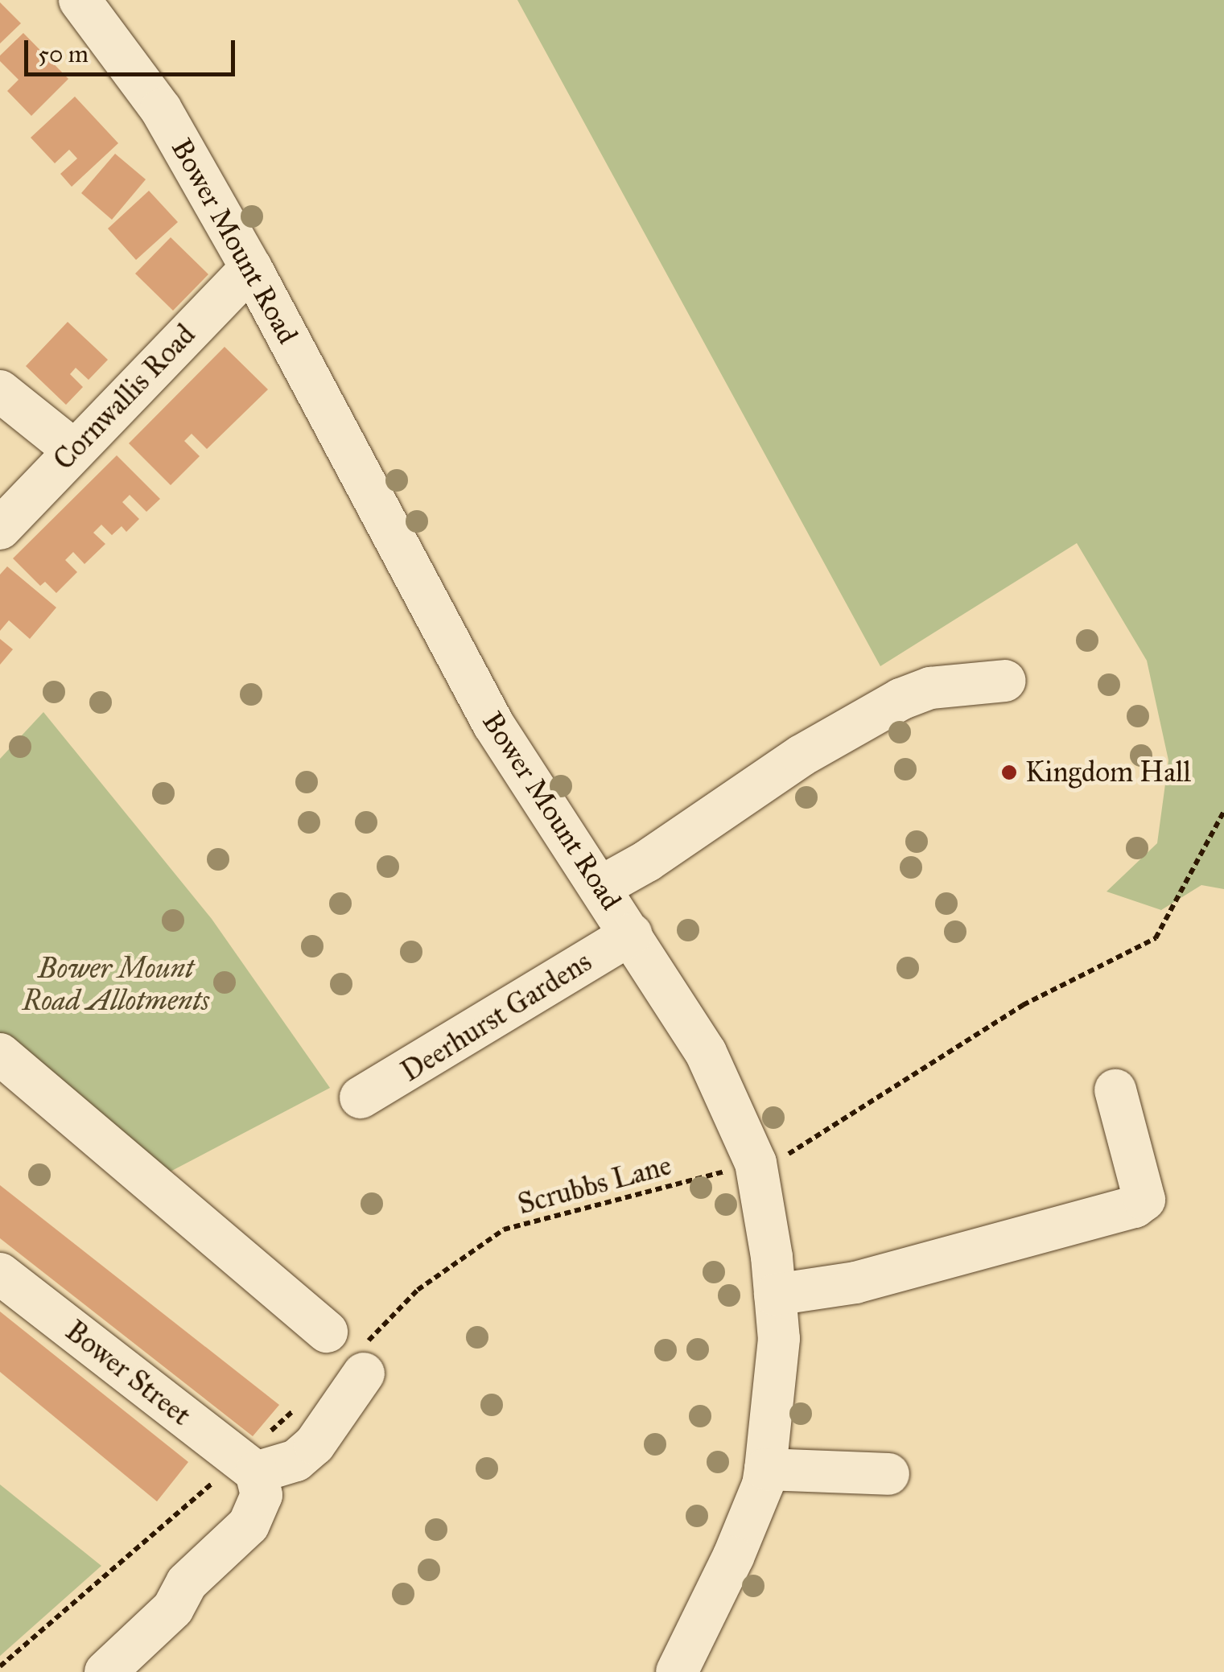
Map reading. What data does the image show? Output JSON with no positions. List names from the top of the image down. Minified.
{"streets":{"street":["Bower Mount Road","Cornwallis Road","Deerhurst Gardens","Bower Street"],"path":["Scrubbs Lane"]},"crossings":[["Bower Mount Road","Cornwallis Road"],["Bower Mount Road","Deerhurst Gardens"],["Bower Mount Road","Scrubbs Lane"]],"parks":["Bower Mount Road Allotments"],"places":["Kingdom Hall"],"scale_bar":"50 m"}
